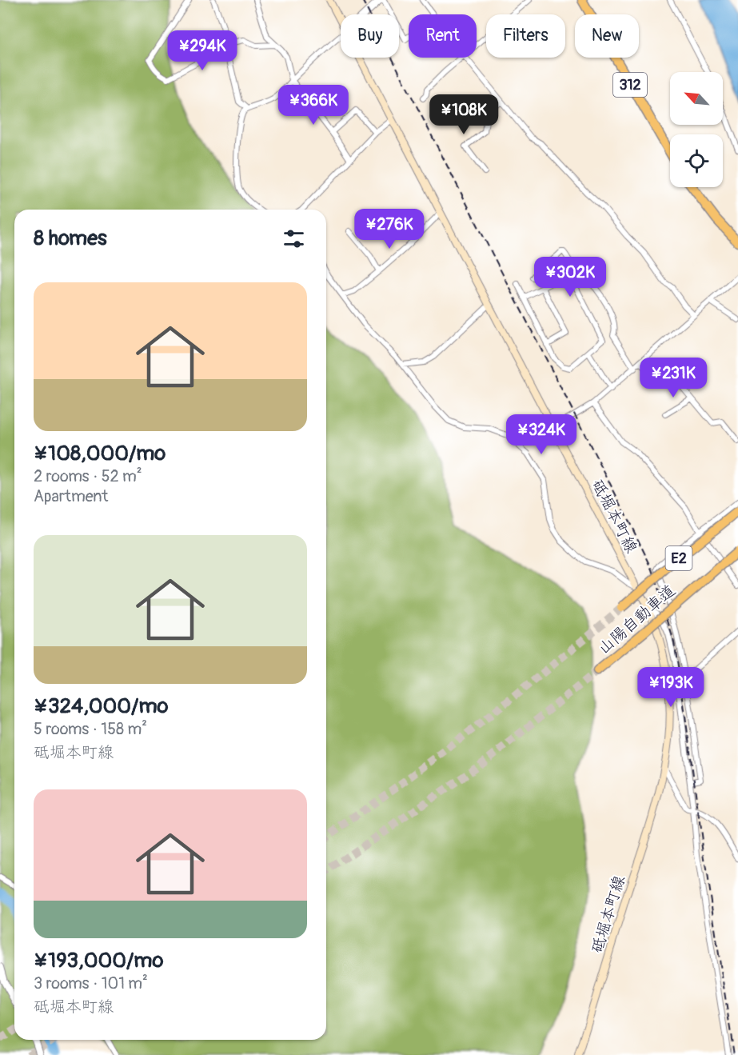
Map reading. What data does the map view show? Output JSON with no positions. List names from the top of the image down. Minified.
{"streets":{"highway":["312","E2","山陽自動車道"],"main road":["砥堀本町線"]},"north":"top left","page":{"chip":["Buy","Rent","Filters","New"],"price":["¥294K","¥366K","¥108K","¥276K","¥302K","¥231K","¥324K","¥193K"],"heading":"8 homes","list":[{"name":"¥108,000/mo","note":"2 rooms · 52 m² · Apartment"},{"name":"¥324,000/mo","note":"5 rooms · 158 m² · 砥堀本町線"},{"name":"¥193,000/mo","note":"3 rooms · 101 m² · 砥堀本町線"}]}}
